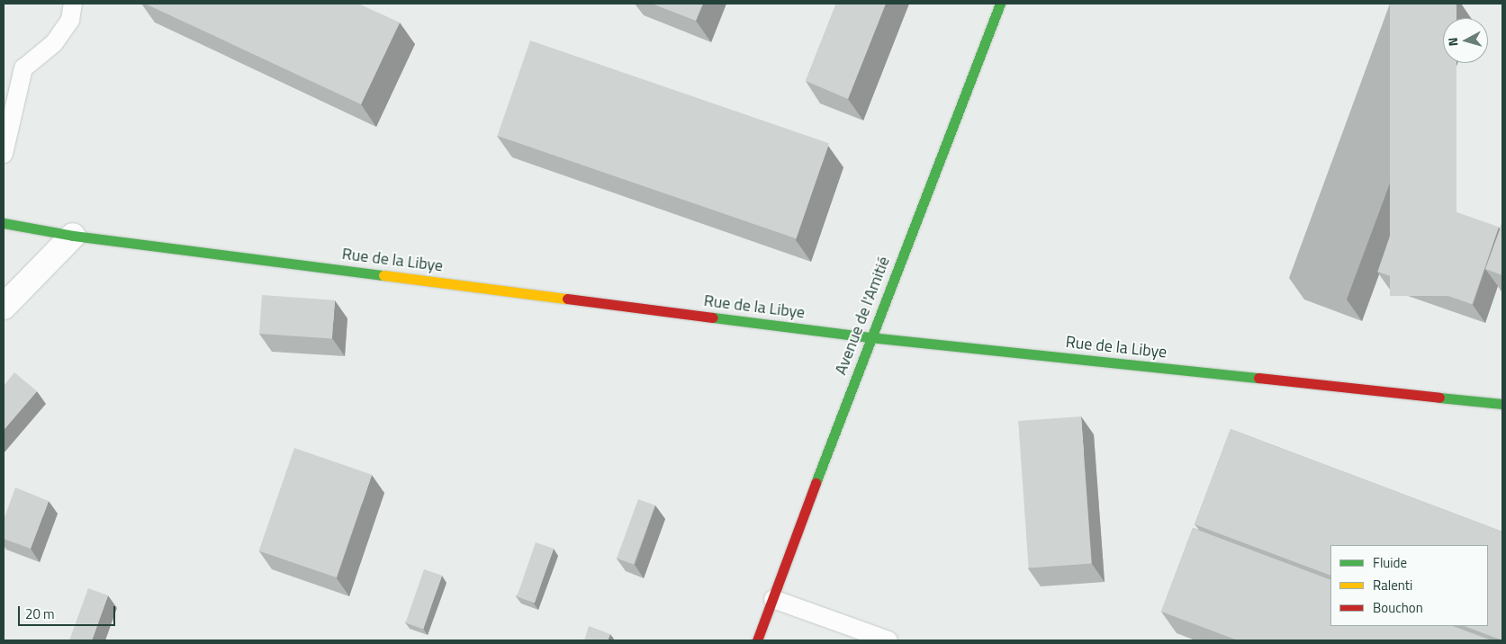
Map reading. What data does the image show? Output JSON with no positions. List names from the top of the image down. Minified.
{"streets":{"street":["Rue de la Libye","Avenue de l'Amitié"]},"crossings":[["Rue de la Libye","Avenue de l'Amitié"]],"legend":["Fluide","Ralenti","Bouchon"],"scale_bar":"20 m","north":"left"}
